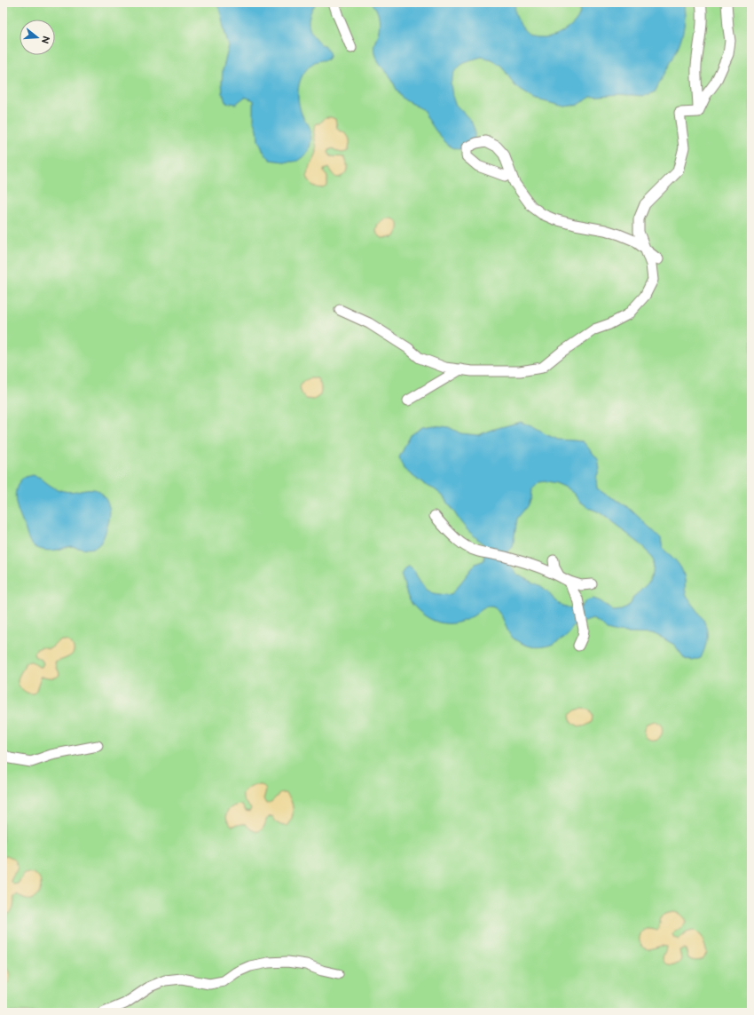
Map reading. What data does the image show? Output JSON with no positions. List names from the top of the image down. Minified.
{"north":"right"}
